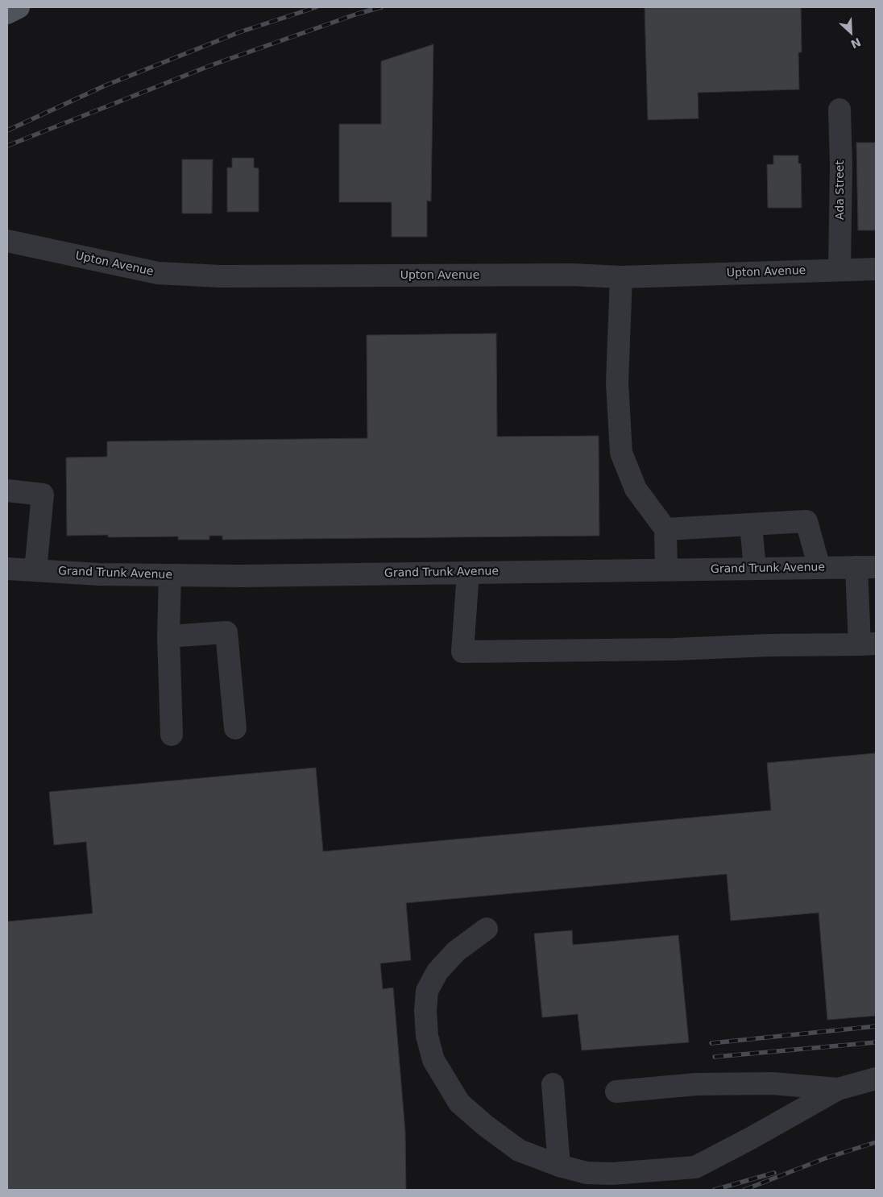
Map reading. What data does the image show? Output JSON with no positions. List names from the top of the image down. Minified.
{"streets":{"street":["Ada Street","Upton Avenue","Grand Trunk Avenue"]},"crossings":[["Ada Street","Upton Avenue"]],"north":"bottom right"}
